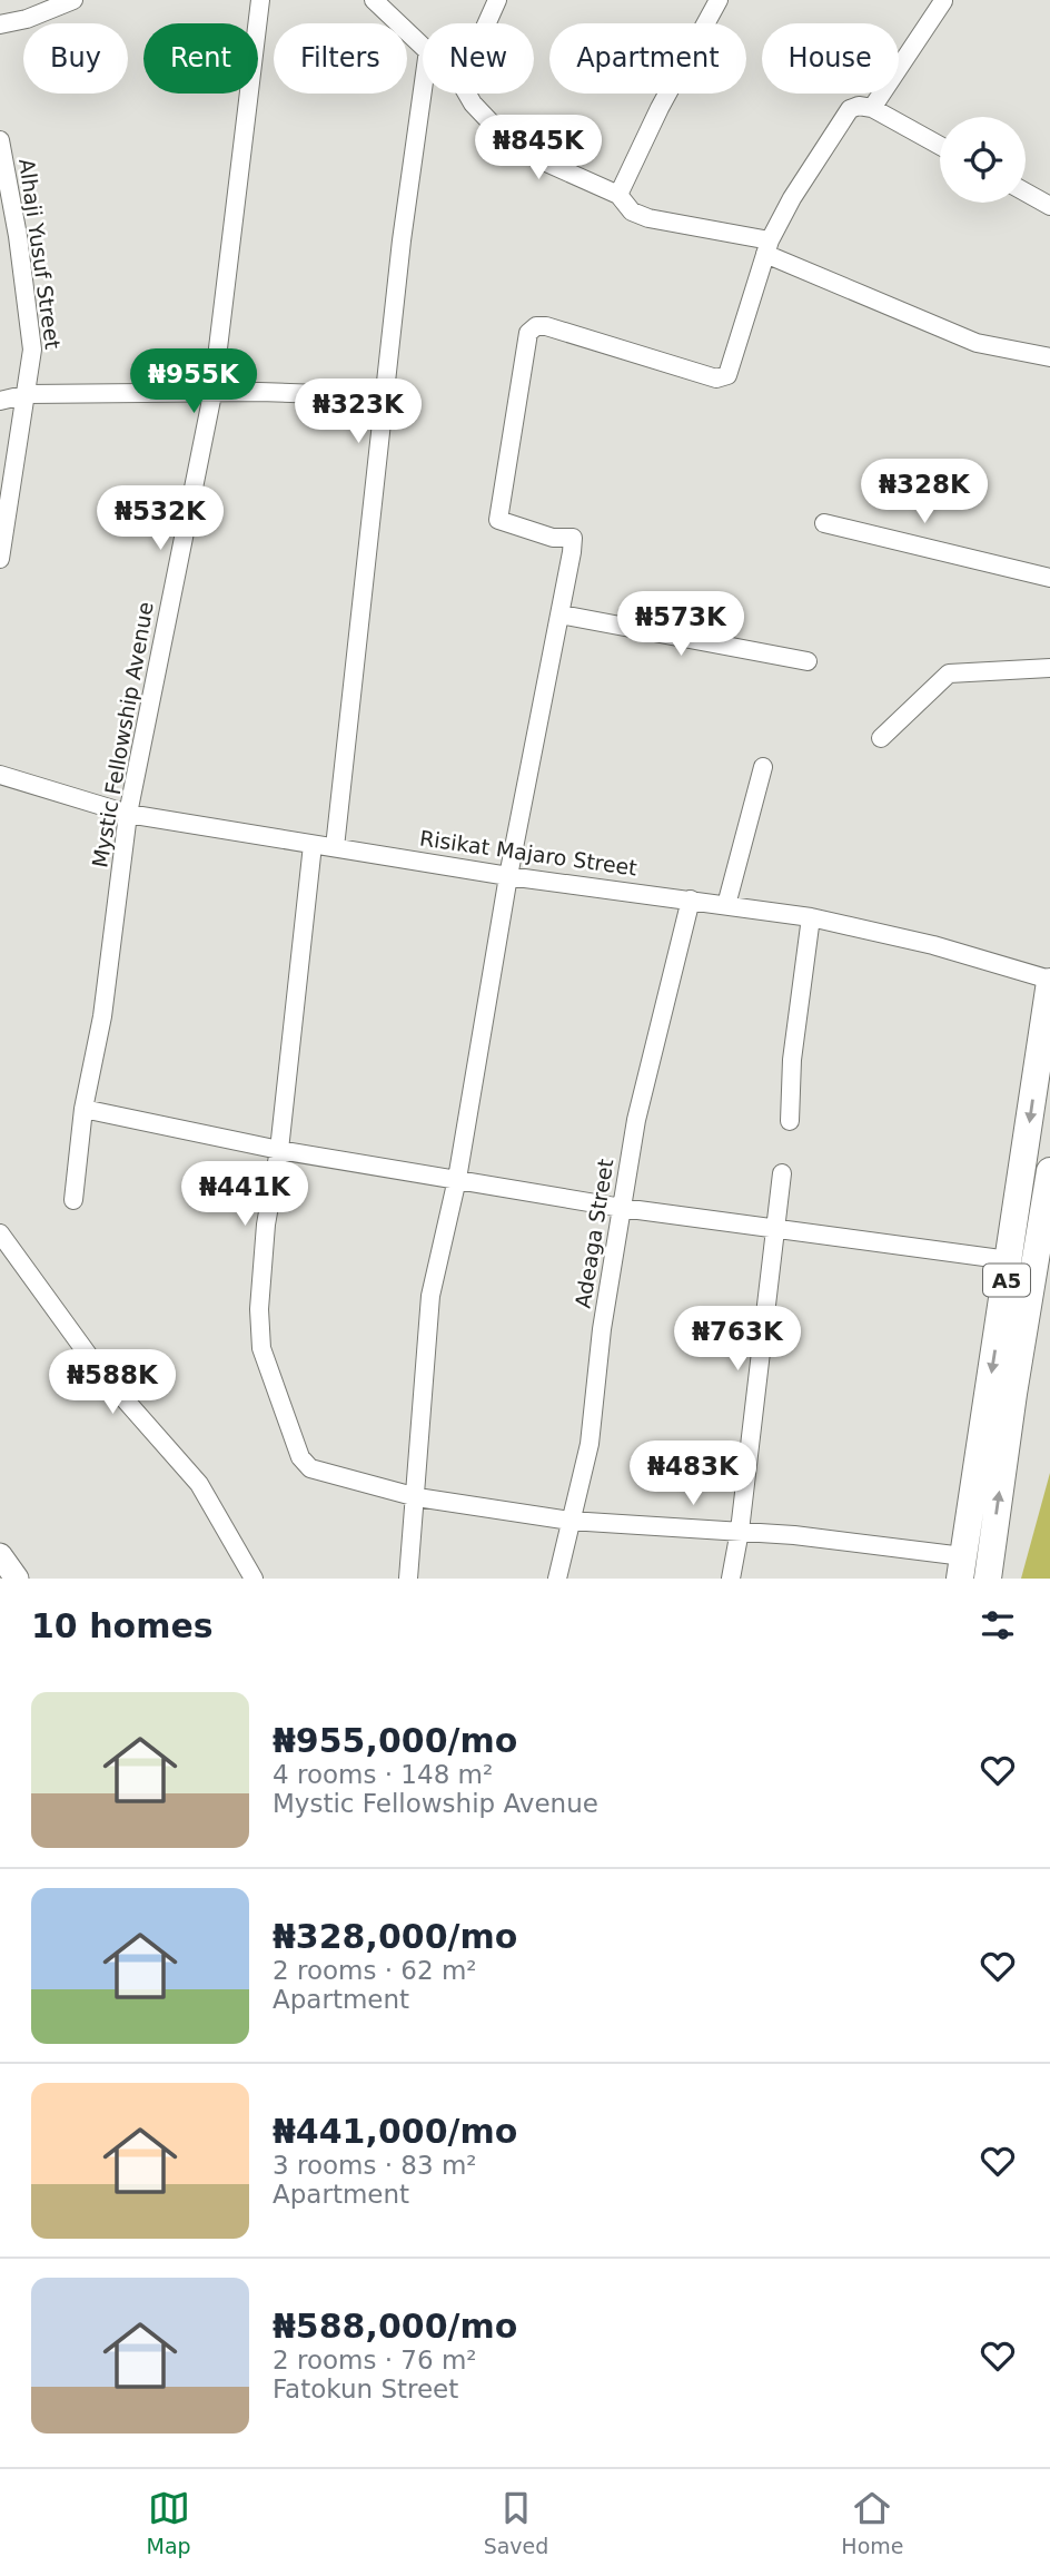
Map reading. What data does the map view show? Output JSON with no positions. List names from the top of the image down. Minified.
{"streets":{"highway":["A5"],"street":["Alhaji Yusuf Street","Mystic Fellowship Avenue","Risikat Majaro Street","Adeaga Street"]},"crossings":[["Mystic Fellowship Avenue","Risikat Majaro Street"],["Risikat Majaro Street","Adeaga Street"],["Risikat Majaro Street","A5"]],"page":{"chip":["Buy","Rent","Filters","New","Apartment","House"],"price":["₦845K","₦955K","₦323K","₦328K","₦532K","₦573K","₦441K","₦763K","₦588K","₦483K"],"heading":"10 homes","list":[{"name":"₦955,000/mo","note":"4 rooms · 148 m² · Mystic Fellowship Avenue"},{"name":"₦328,000/mo","note":"2 rooms · 62 m² · Apartment"},{"name":"₦441,000/mo","note":"3 rooms · 83 m² · Apartment"},{"name":"₦588,000/mo","note":"2 rooms · 76 m² · Fatokun Street"}],"tabs":["Map","Saved","Home"]}}
